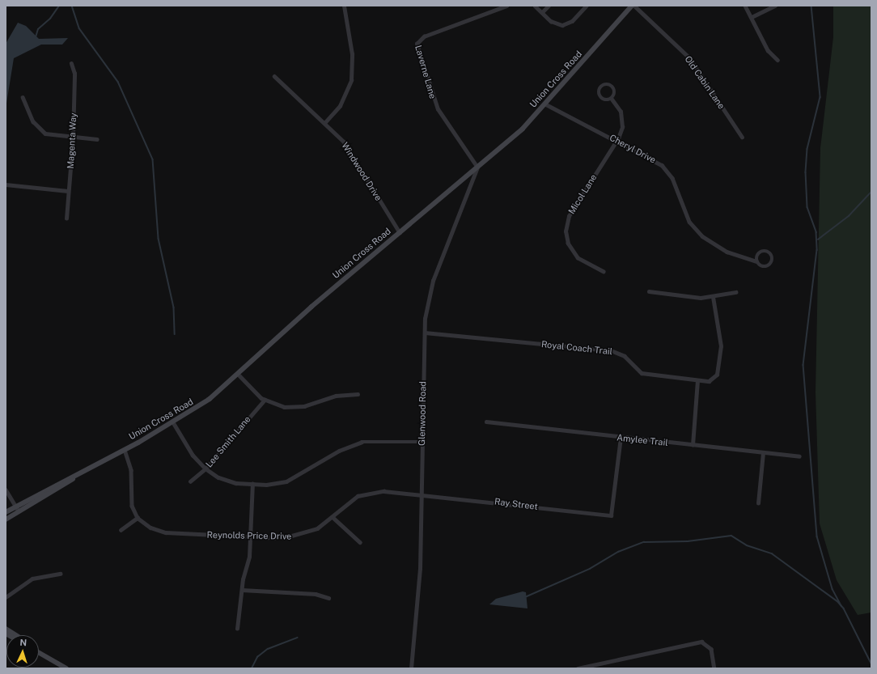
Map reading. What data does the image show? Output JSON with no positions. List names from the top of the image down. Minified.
{"streets":{"main road":["Union Cross Road"],"street":["Laverne Lane","Old Cabin Lane","Magenta Way","Cheryl Drive","Windwood Drive","Micol Lane","Royal Coach Trail","Glenwood Road","Amylee Trail","Lee Smith Lane","Ray Street","Reynolds Price Drive"]},"crossings":[["Laverne Lane","Union Cross Road"],["Laverne Lane","Glenwood Road"],["Union Cross Road","Cheryl Drive"],["Union Cross Road","Windwood Drive"],["Union Cross Road","Glenwood Road"],["Cheryl Drive","Micol Lane"],["Royal Coach Trail","Glenwood Road"],["Glenwood Road","Ray Street"],["Glenwood Road","Reynolds Price Drive"],["Amylee Trail","Ray Street"],["Ray Street","Reynolds Price Drive"]],"north":"top"}
